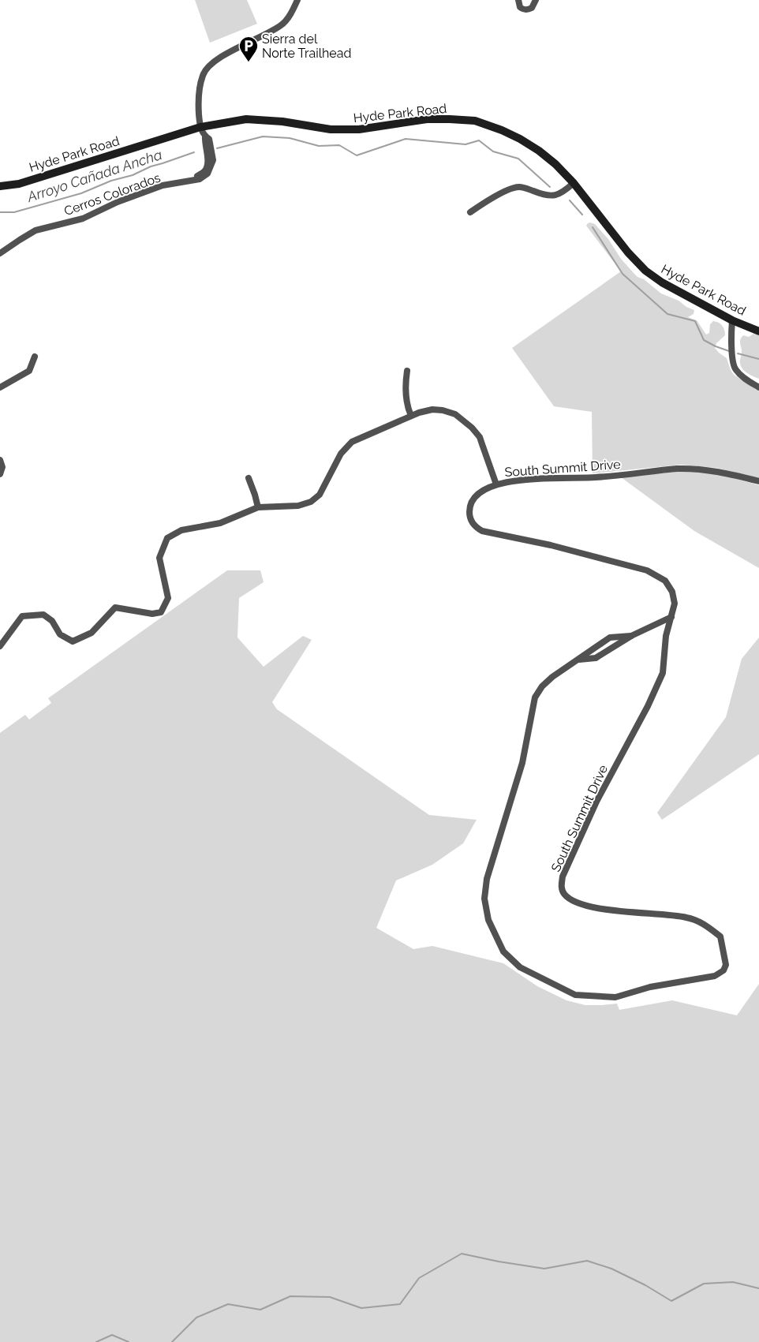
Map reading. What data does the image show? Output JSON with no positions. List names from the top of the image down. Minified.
{"streets":{"main road":["Hyde Park Road"],"street":["Cerros Colorados","South Summit Drive"]},"crossings":[["Hyde Park Road","Cerros Colorados"]],"water":["Arroyo Cañada Ancha"],"places":{"parking":["Sierra del Norte Trailhead"]}}
